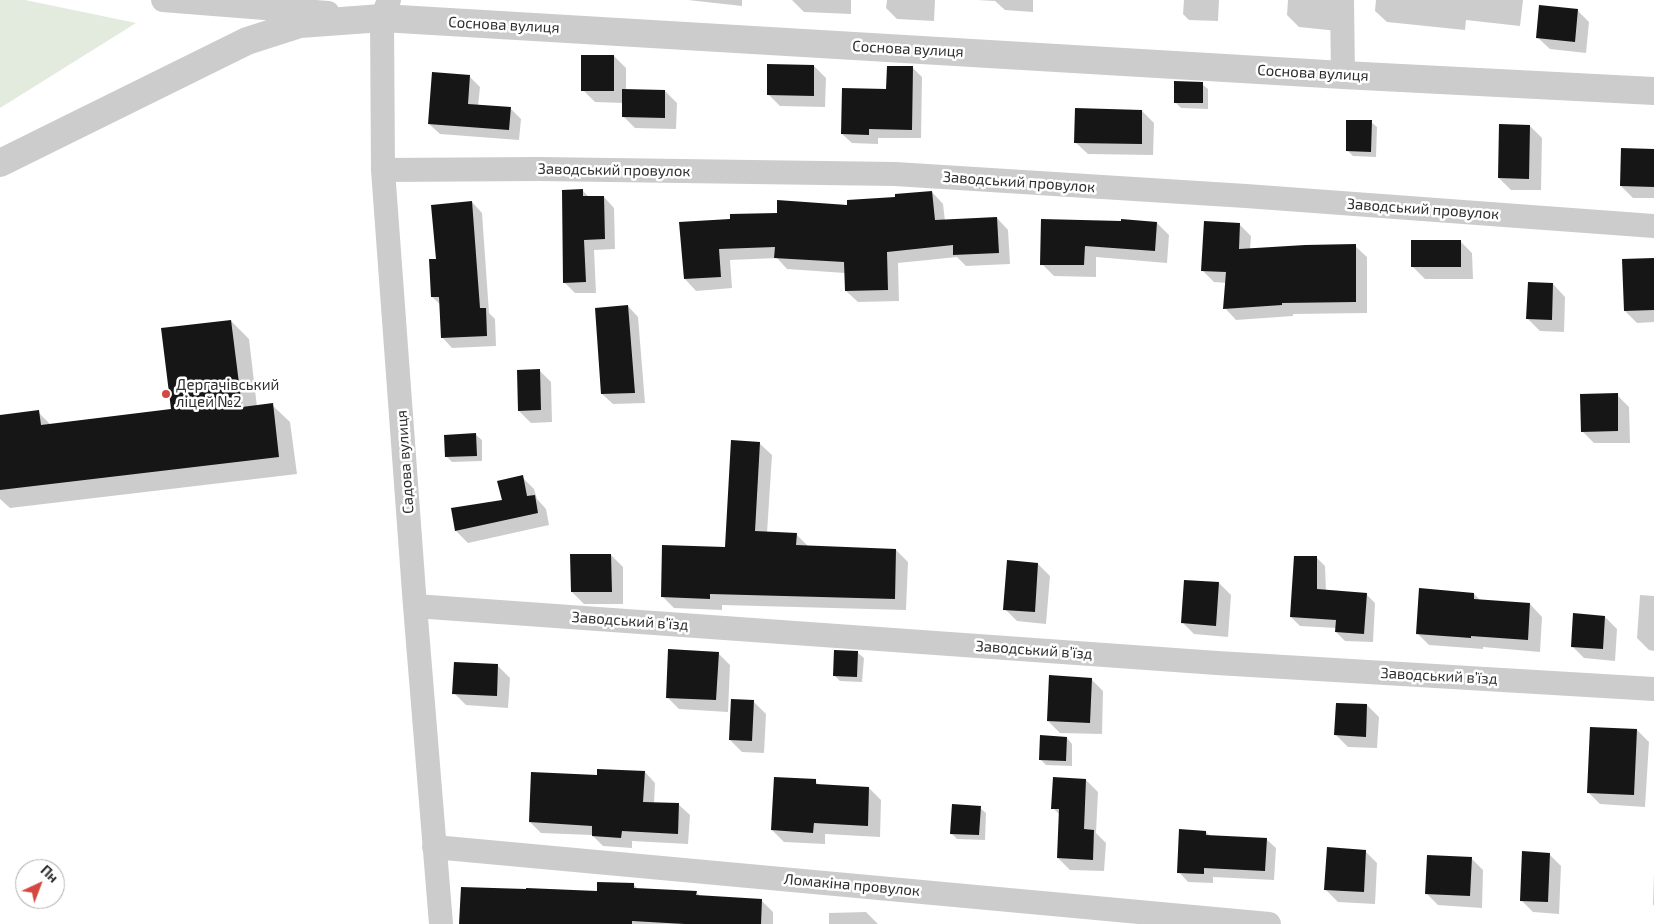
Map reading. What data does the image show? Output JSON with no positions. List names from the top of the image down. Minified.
{"streets":{"street":["Соснова вулиця","Заводський провулок","Садова вулиця","Заводський в’їзд","Ломакіна провулок"]},"crossings":[["Соснова вулиця","Садова вулиця"],["Заводський провулок","Садова вулиця"],["Садова вулиця","Заводський в’їзд"],["Садова вулиця","Ломакіна провулок"]],"places":["Дергачівський ліцей №2"],"north":"top right"}
